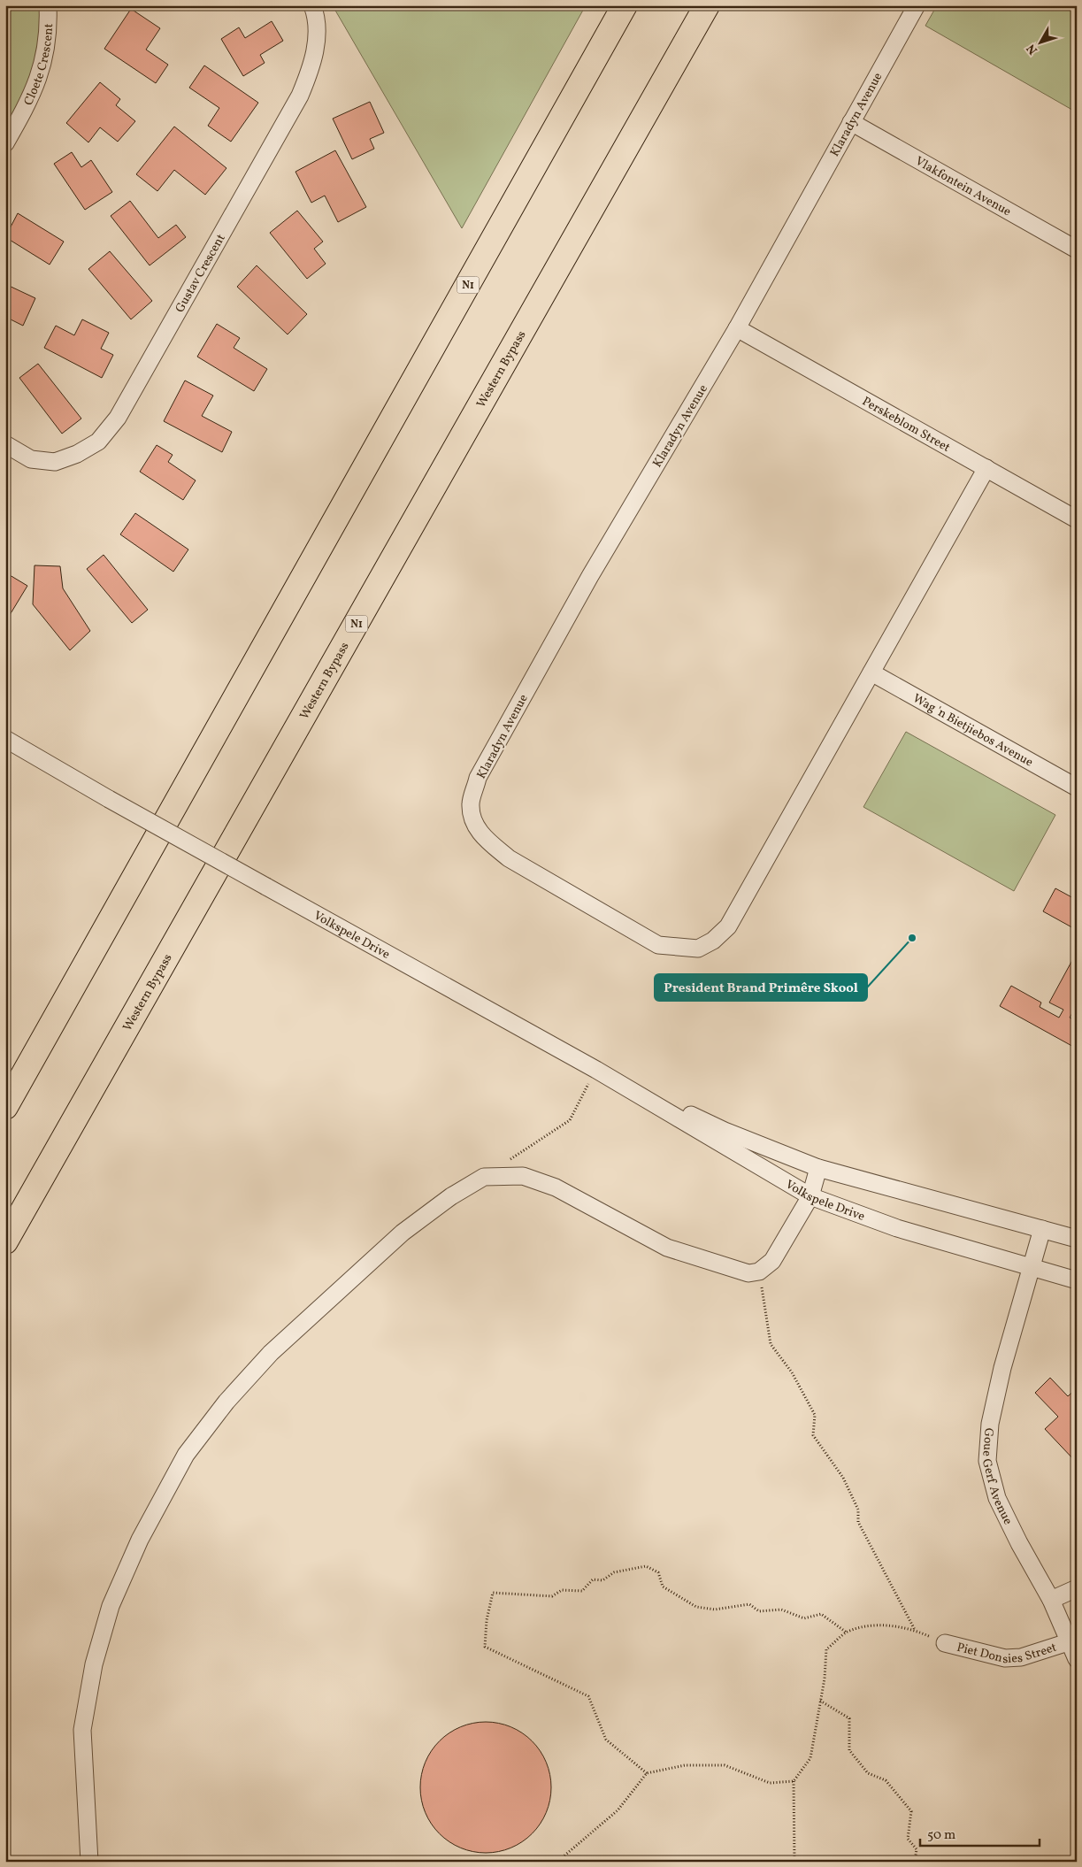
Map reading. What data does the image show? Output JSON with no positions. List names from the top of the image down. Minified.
{"streets":{"highway":["N1","Western Bypass"],"street":["Cloete Crescent","Klaradyn Avenue","Vlakfontein Avenue","Gustav Crescent","Perskeblom Street","Wag 'n Bietjiebos Avenue","Volkspele Drive","Goue Gerf Avenue","Piet Donsies Street"]},"crossings":[["Klaradyn Avenue","Vlakfontein Avenue"],["Klaradyn Avenue","Perskeblom Street"],["Klaradyn Avenue","Wag 'n Bietjiebos Avenue"],["Volkspele Drive","Goue Gerf Avenue"],["Goue Gerf Avenue","Piet Donsies Street"]],"places":["President Brand Primêre Skool"],"scale_bar":"50 m","north":"bottom left"}
